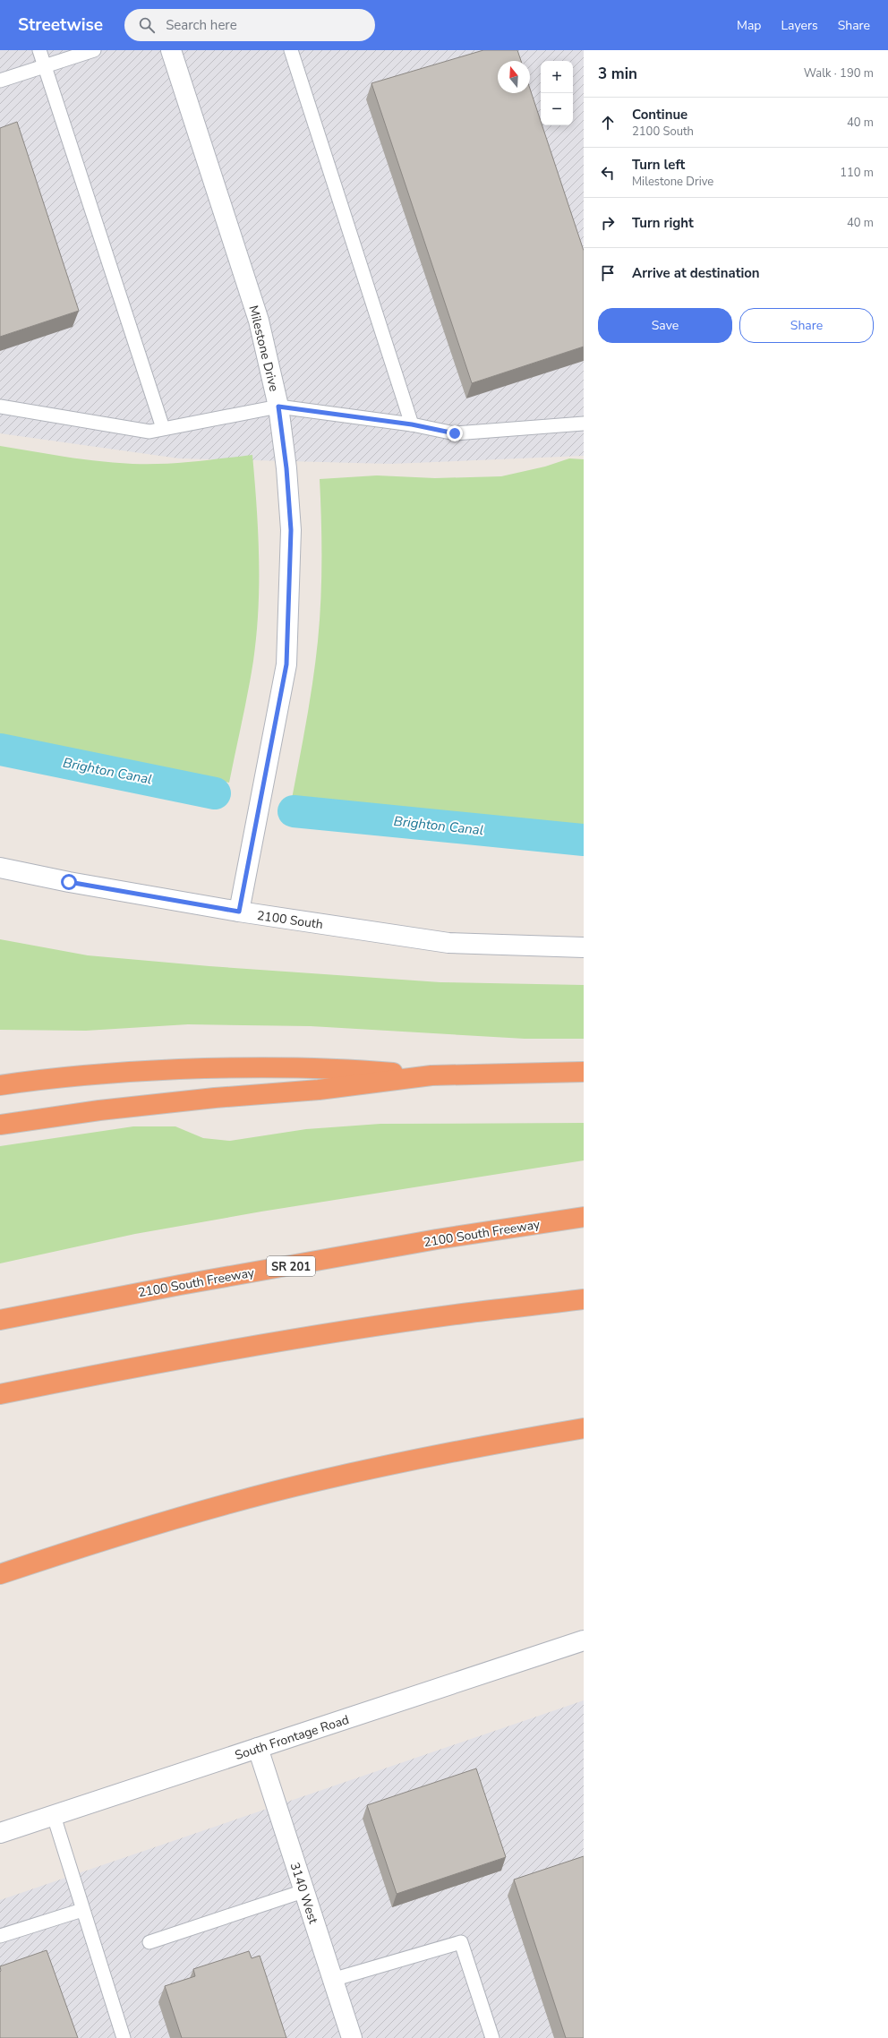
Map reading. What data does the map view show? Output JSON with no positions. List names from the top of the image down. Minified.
{"streets":{"highway":["2100 South Freeway","SR 201"],"street":["Milestone Drive","2100 South","South Frontage Road","3140 West"]},"crossings":[["Milestone Drive","2100 South"],["South Frontage Road","3140 West"]],"water":["Brighton Canal"],"north":"top","page":{"header":"Streetwise","search":"Search here","nav":["Map","Layers","Share"],"heading":["3 min","Walk · 190 m"],"map_buttons":["+","−"],"list":[["Continue","2100 South","40 m"],["Turn left","Milestone Drive","110 m"],["Turn right","40 m"],"Arrive at destination"],"buttons":["Save","Share"]}}
